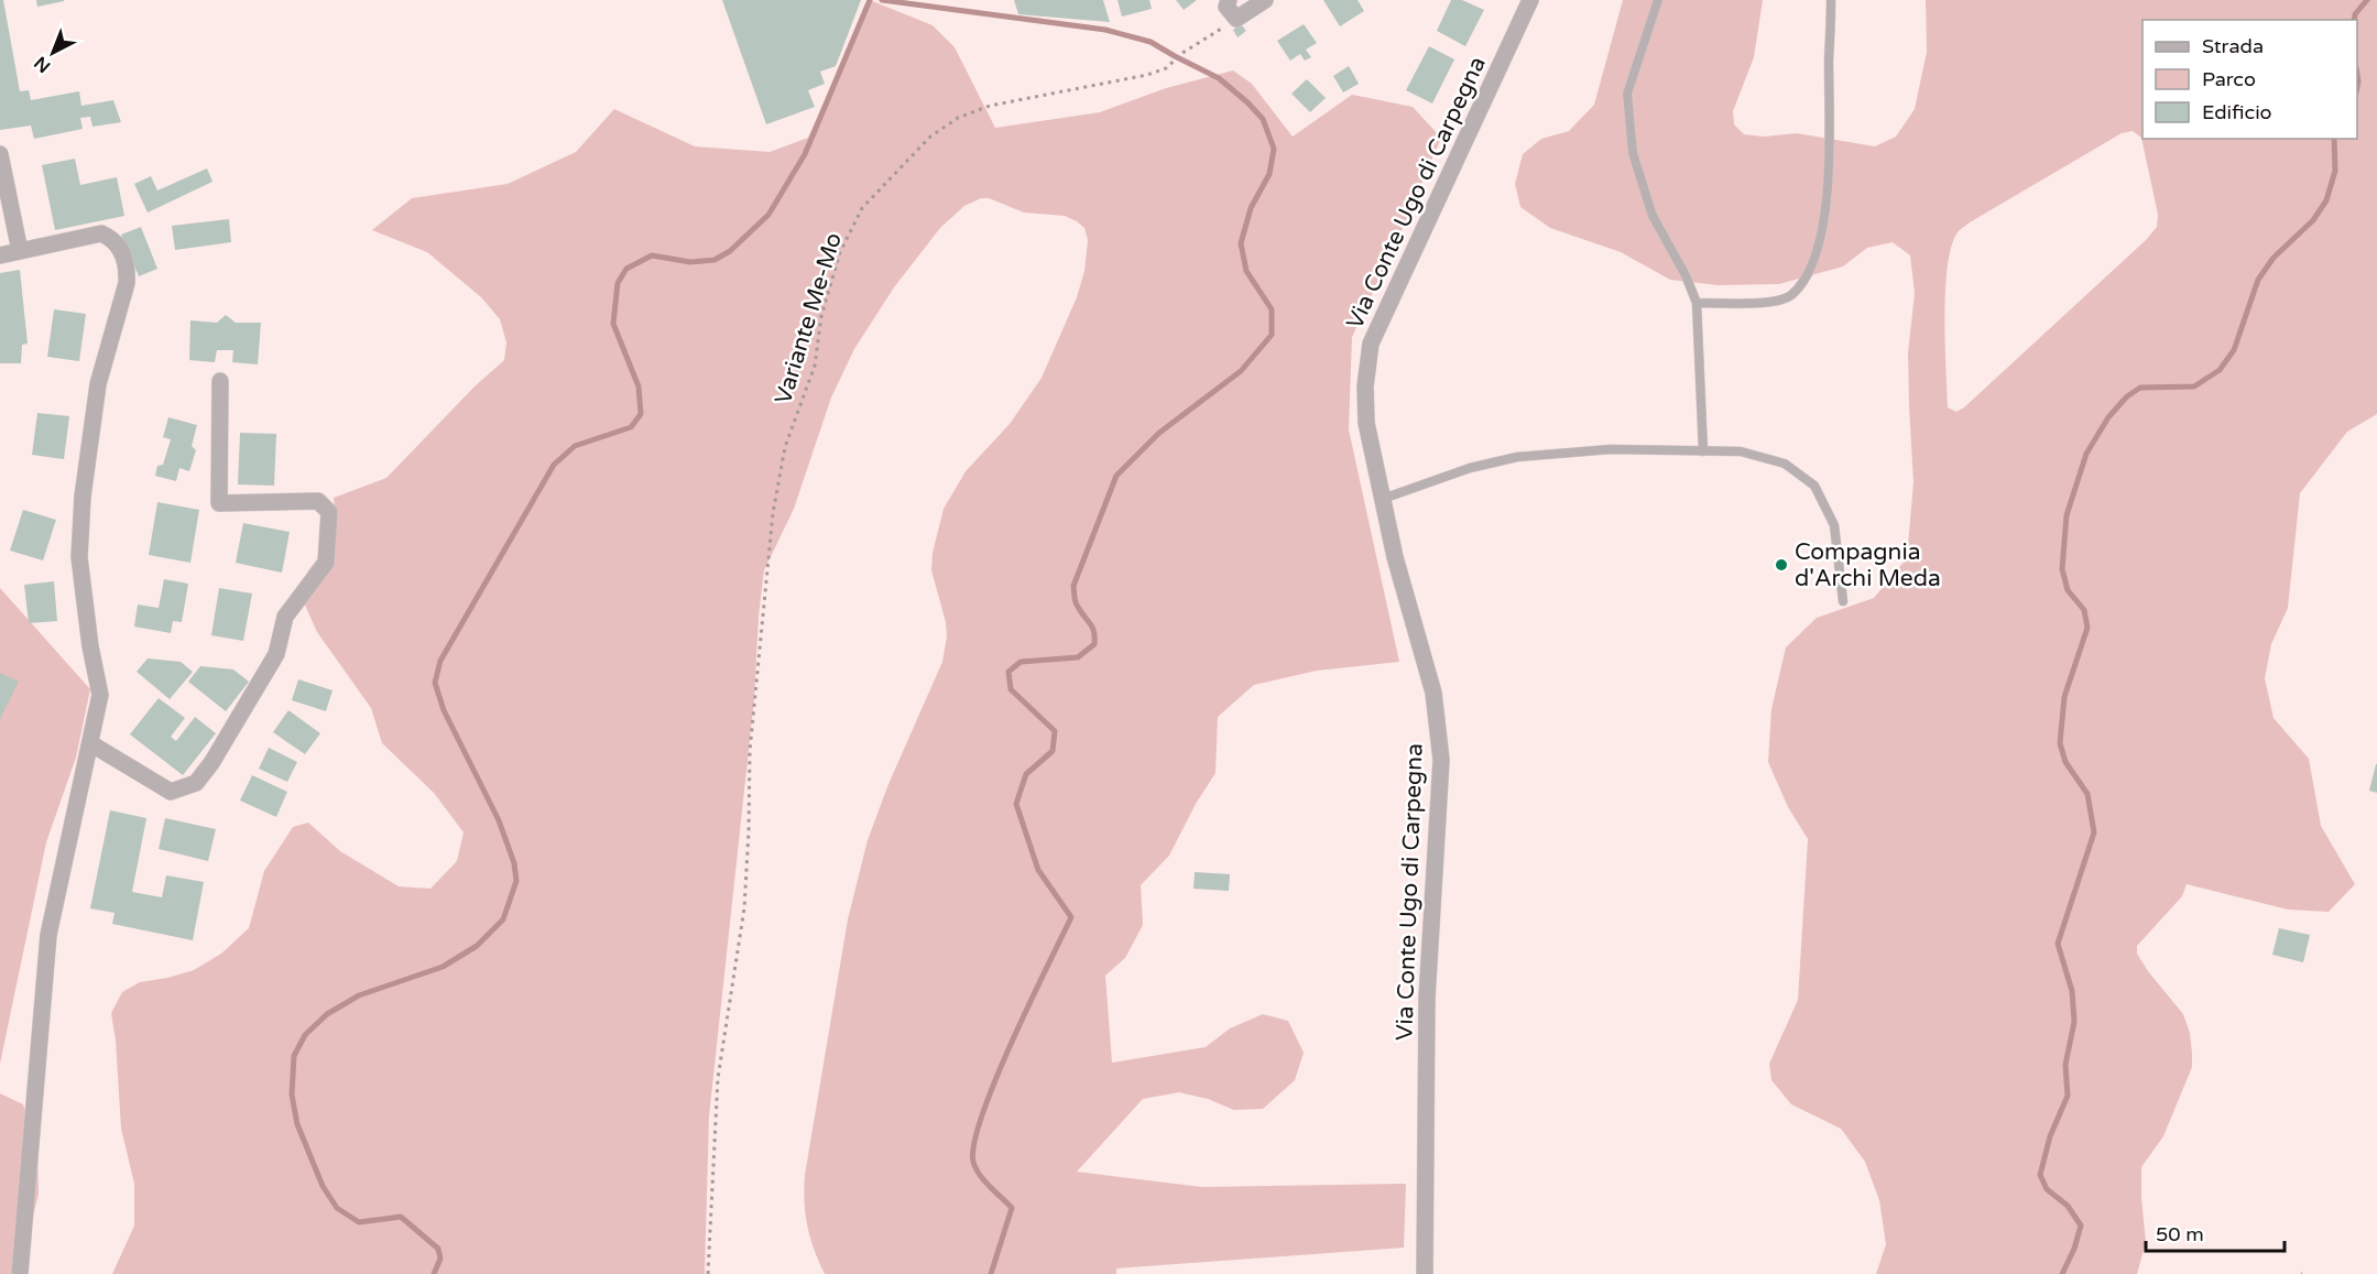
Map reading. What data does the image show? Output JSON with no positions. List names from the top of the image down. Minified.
{"streets":{"street":["Via Conte Ugo di Carpegna"],"path":["Variante Me-Mo"]},"places":["Compagnia d'Archi Meda"],"legend":["Strada","Parco","Edificio"],"scale_bar":"50 m","north":"bottom left"}
